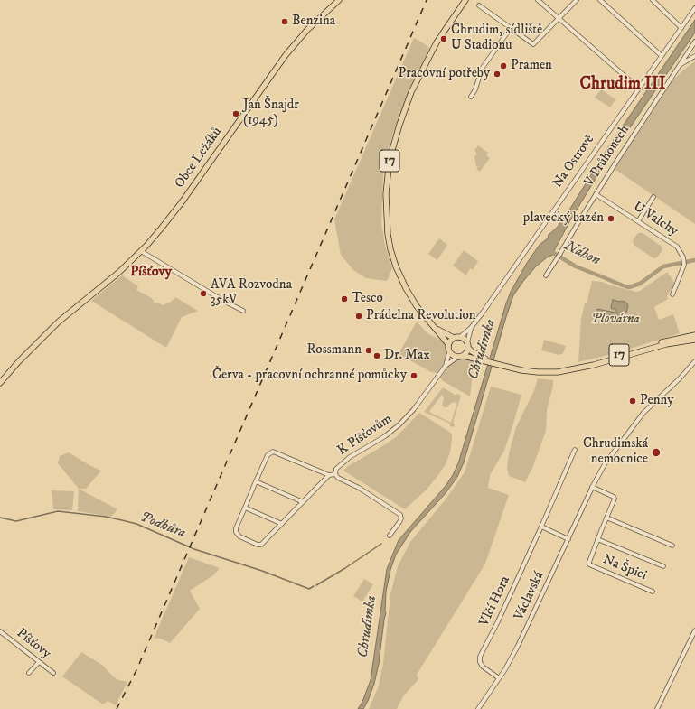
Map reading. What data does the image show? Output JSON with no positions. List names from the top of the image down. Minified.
{"streets":{"main road":["Obce Ležáků","17"],"street":["V Průhonech","Na Ostrově","U Valchy","K Píšťovům","Na Špici","Václavská","Vlčí Hora","Píšťovy"]},"crossings":[["V Průhonech","U Valchy"],["17","Na Ostrově"],["Václavská","Vlčí Hora"]],"districts":["Chrudim III","Píšťovy"],"water":["Náhon","Chrudimka","Podhůra"],"parks":["Plovárna"],"places":["Benzina","Chrudim, sídliště U Stadionu","Pramen","Pracovní potřeby","Jan Šnajdr (1945)","plavecký bazén","AVA Rozvodna 35kV","Tesco","Prádelna Revolution","Rossmann","Dr. Max","Červa - pracovní ochranné pomůcky","Penny","Chrudimská nemocnice"]}
